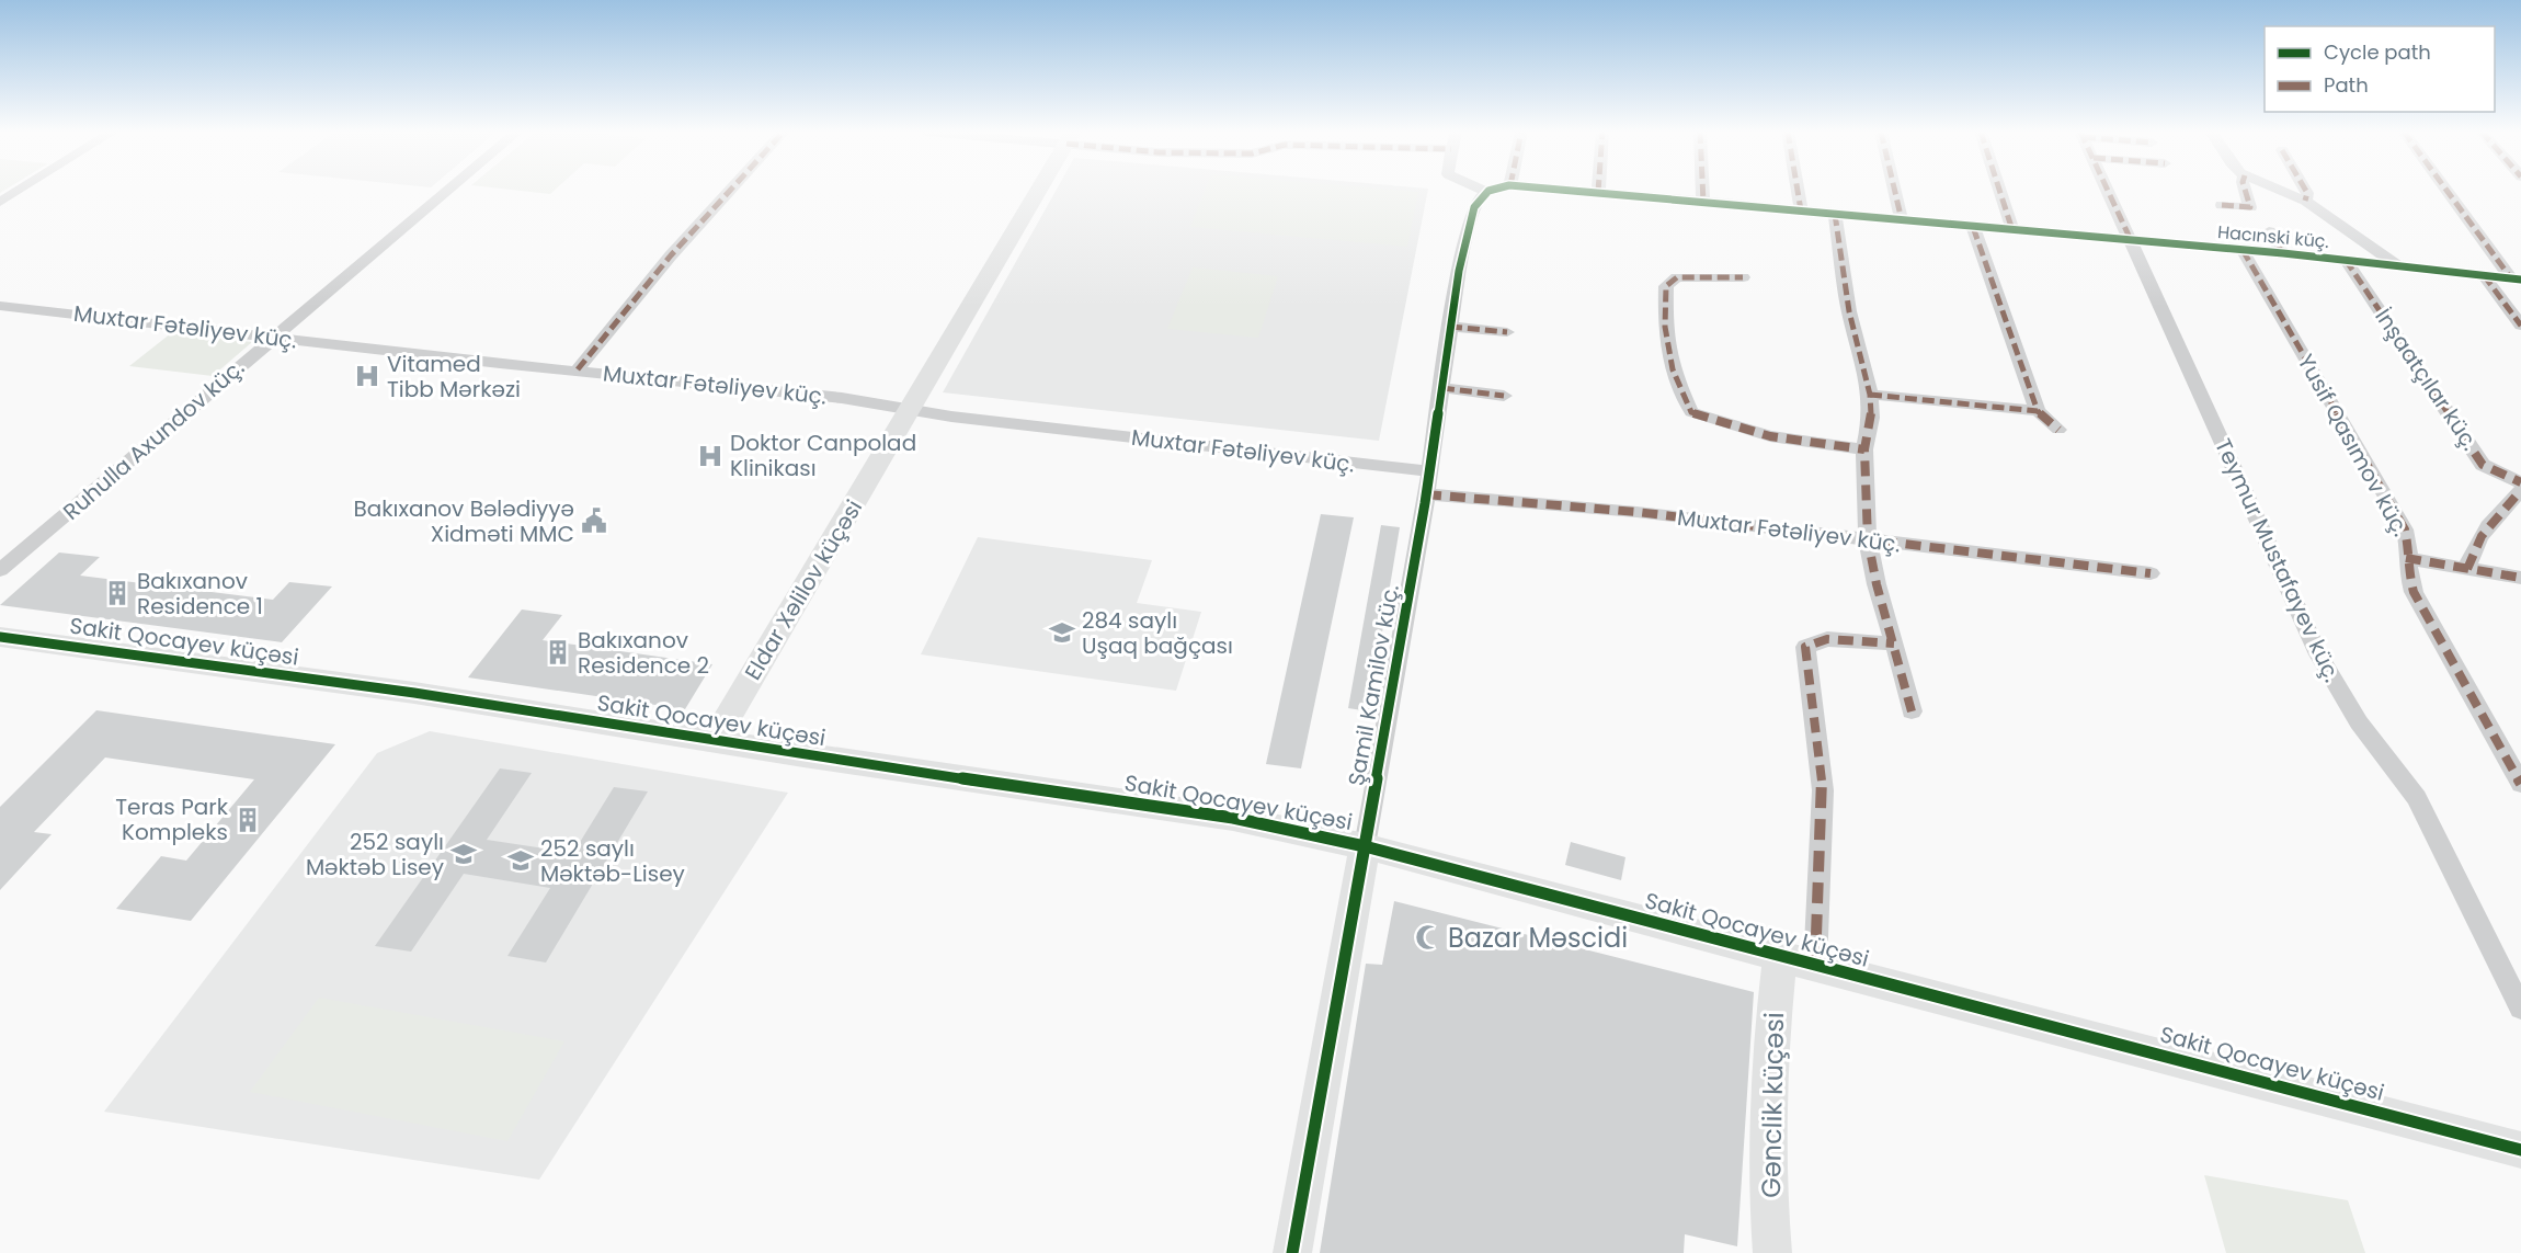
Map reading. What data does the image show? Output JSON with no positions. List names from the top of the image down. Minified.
{"streets":{"street":["Hacınski küç.","Muxtar Fətəliyev küç.","İnşaatçılar küç.","Ruhulla Axundov küç.","Yusif Qasımov küç.","Teymur Mustafayev küç.","Eldar Xəlilov küçəsi","Sakit Qocayev küçəsi","Şamil Kamilov küç.","Gənclik küçəsi"]},"crossings":[["Hacınski küç.","İnşaatçılar küç."],["Hacınski küç.","Yusif Qasımov küç."],["Hacınski küç.","Teymur Mustafayev küç."],["Muxtar Fətəliyev küç.","Ruhulla Axundov küç."],["Muxtar Fətəliyev küç.","Eldar Xəlilov küçəsi"],["Muxtar Fətəliyev küç.","Şamil Kamilov küç."],["Eldar Xəlilov küçəsi","Sakit Qocayev küçəsi"],["Sakit Qocayev küçəsi","Şamil Kamilov küç."],["Sakit Qocayev küçəsi","Gənclik küçəsi"]],"places":{"hospital":["Vitamed Tibb Mərkəzi","Doktor Canpolad Klinikası"],"public building":["Bakıxanov Bələdiyyə Xidməti MMC"],"building":["Bakıxanov Residence 1","Bakıxanov Residence 2","Teras Park Kompleks"],"school or university":["284 saylı Uşaq bağçası","252 saylı Məktəb Lisey","252 saylı Məktəb-Lisey"],"mosque":["Bazar Məscidi"]},"legend":["Cycle path","Path"]}
